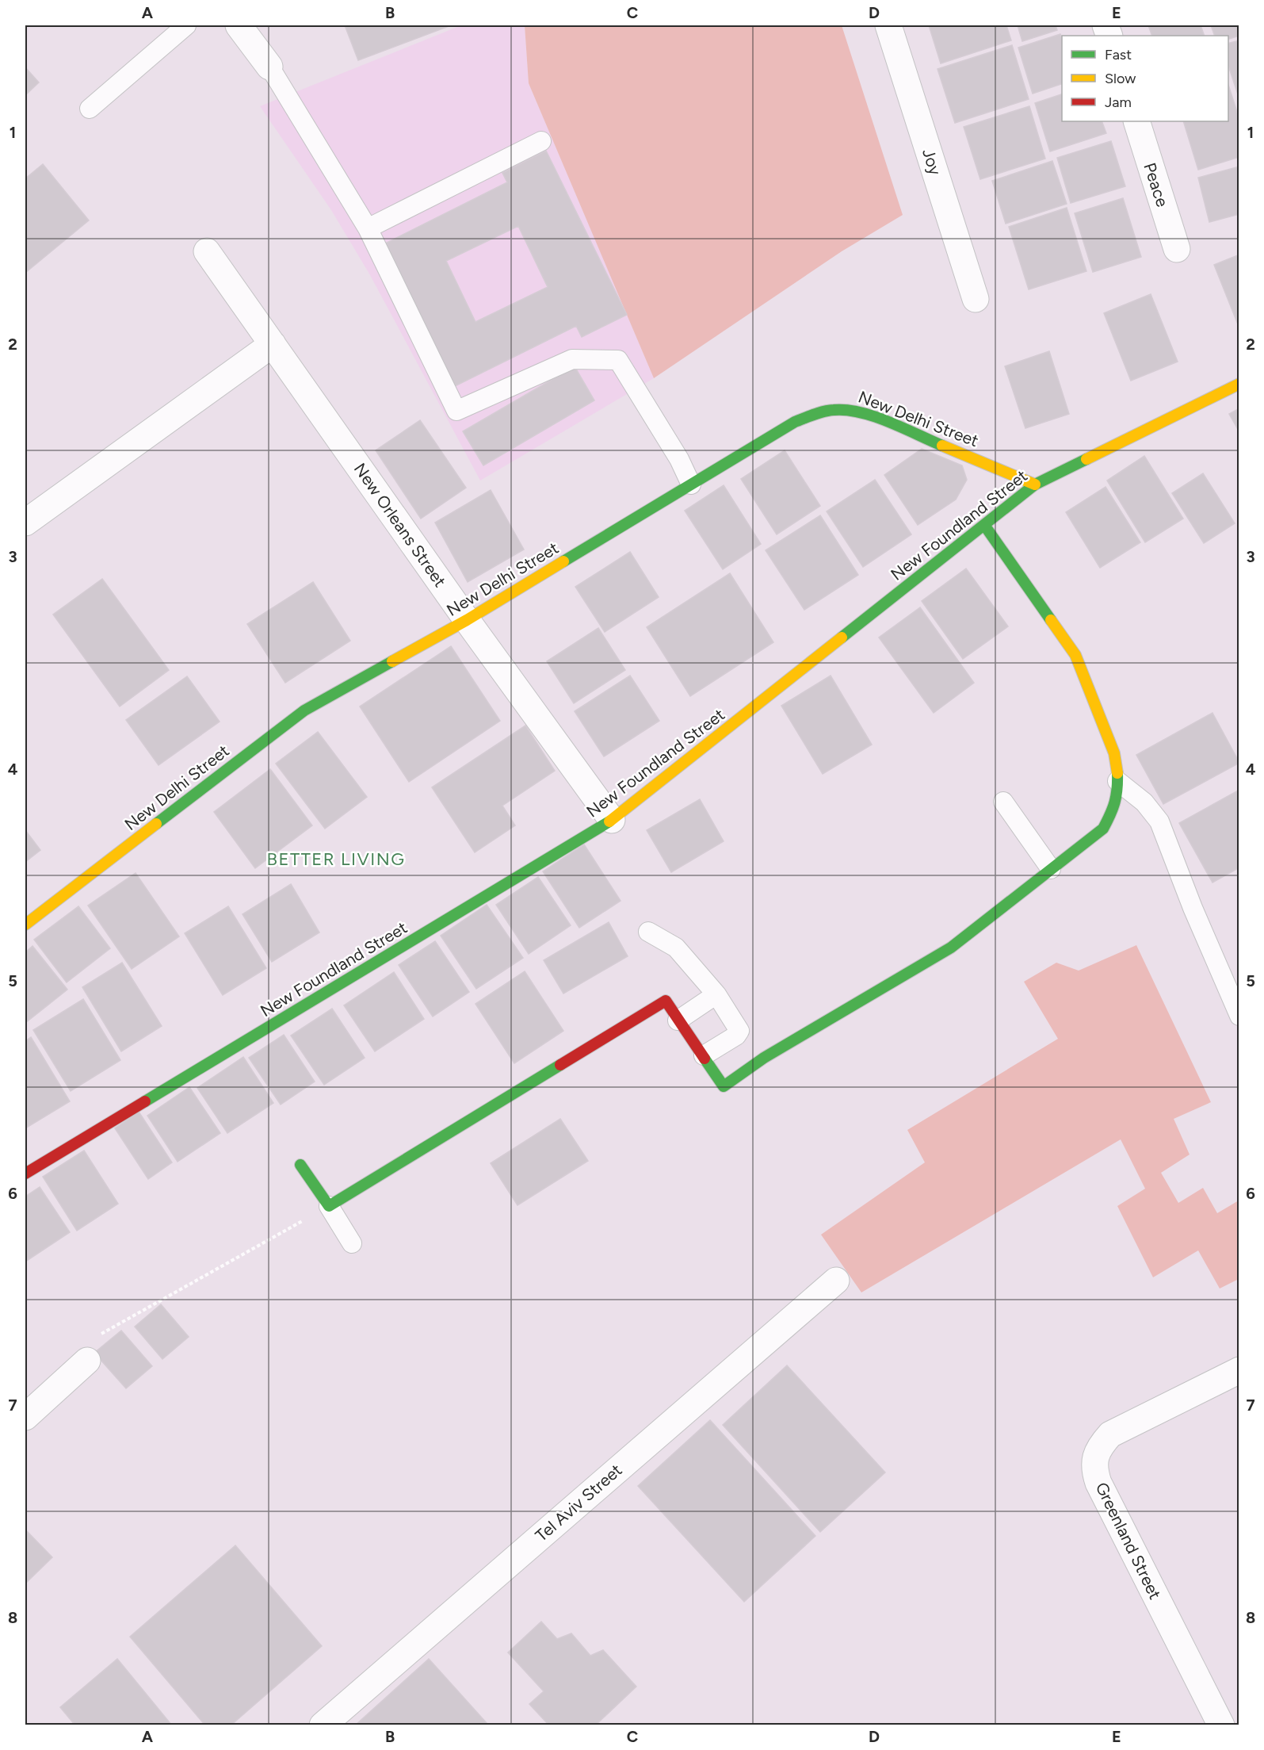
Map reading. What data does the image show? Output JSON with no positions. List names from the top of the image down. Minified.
{"streets":{"street":["Joy","Peace","New Delhi Street","New Orleans Street","New Foundland Street","Tel Aviv Street","Greenland Street"]},"crossings":[["New Delhi Street","New Orleans Street"],["New Delhi Street","New Foundland Street"],["New Orleans Street","New Foundland Street"]],"districts":["BETTER LIVING"],"legend":["Fast","Slow","Jam"],"grid":{"columns":["A","B","C","D","E"],"rows":["1","2","3","4","5","6","7","8"]}}
